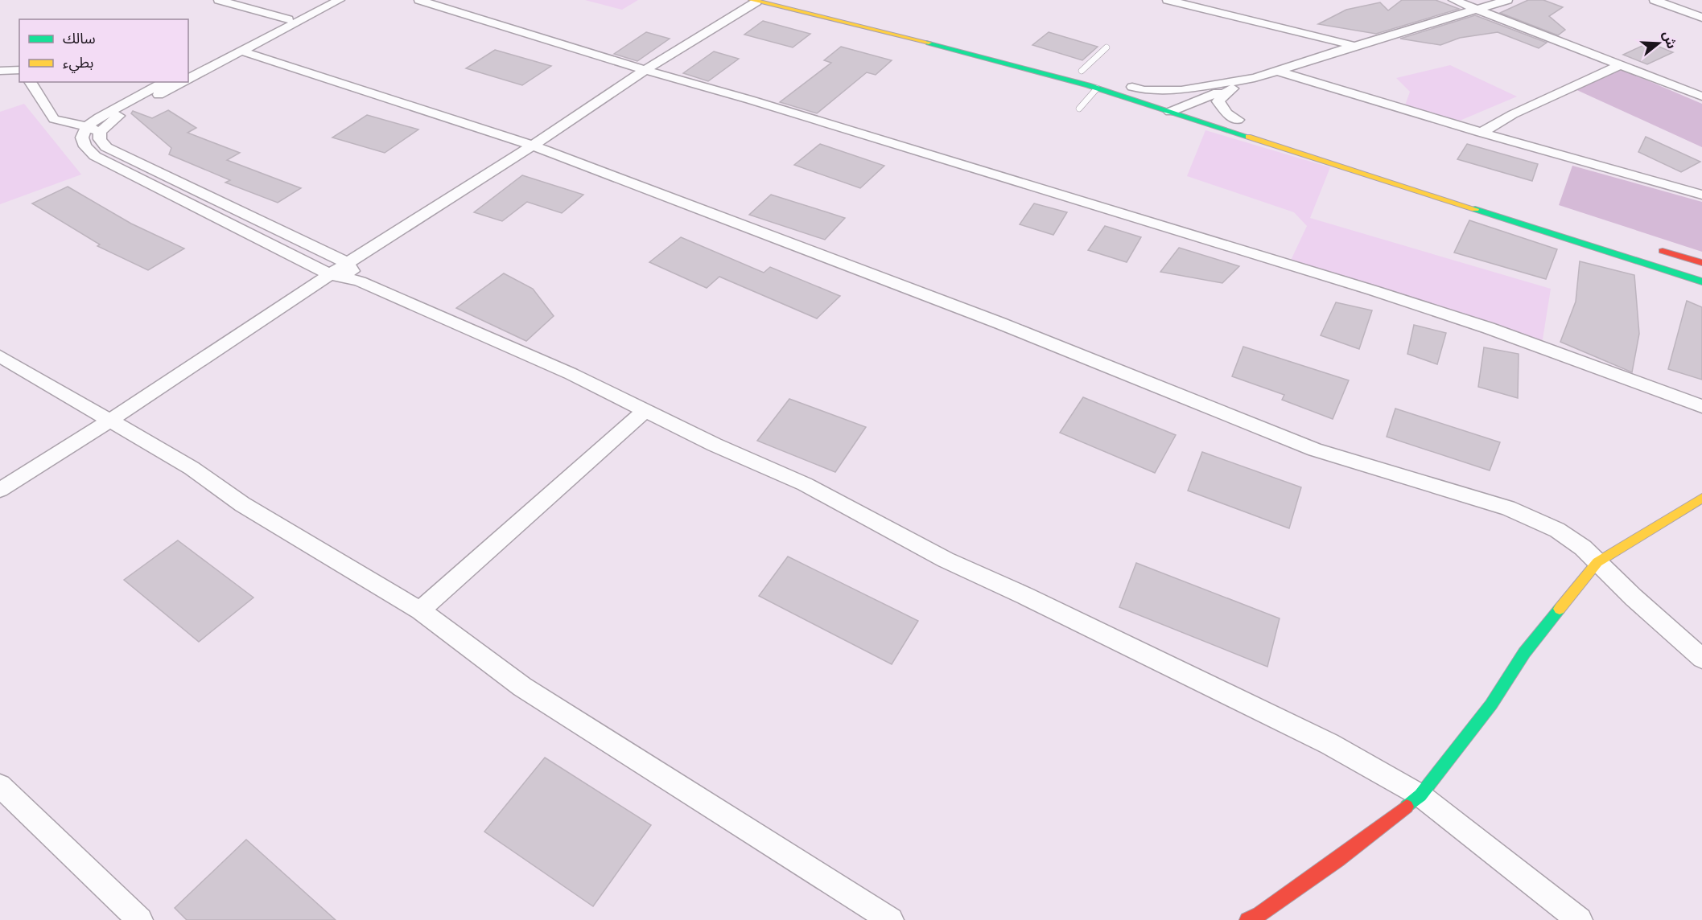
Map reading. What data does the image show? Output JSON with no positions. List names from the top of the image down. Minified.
{"legend":["سالك","بطيء"],"north":"right"}
